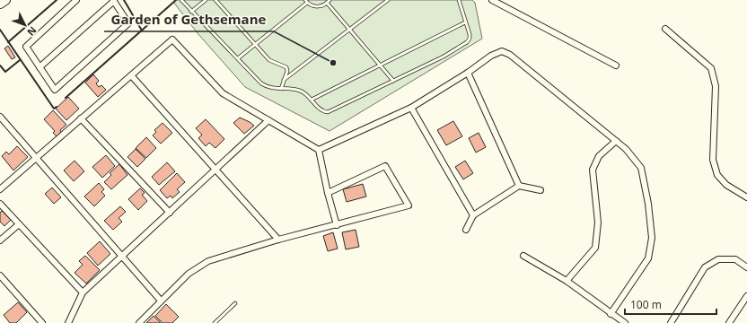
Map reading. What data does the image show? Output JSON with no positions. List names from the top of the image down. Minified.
{"places":["Garden of Gethsemane"],"scale_bar":"100 m","north":"bottom right"}
